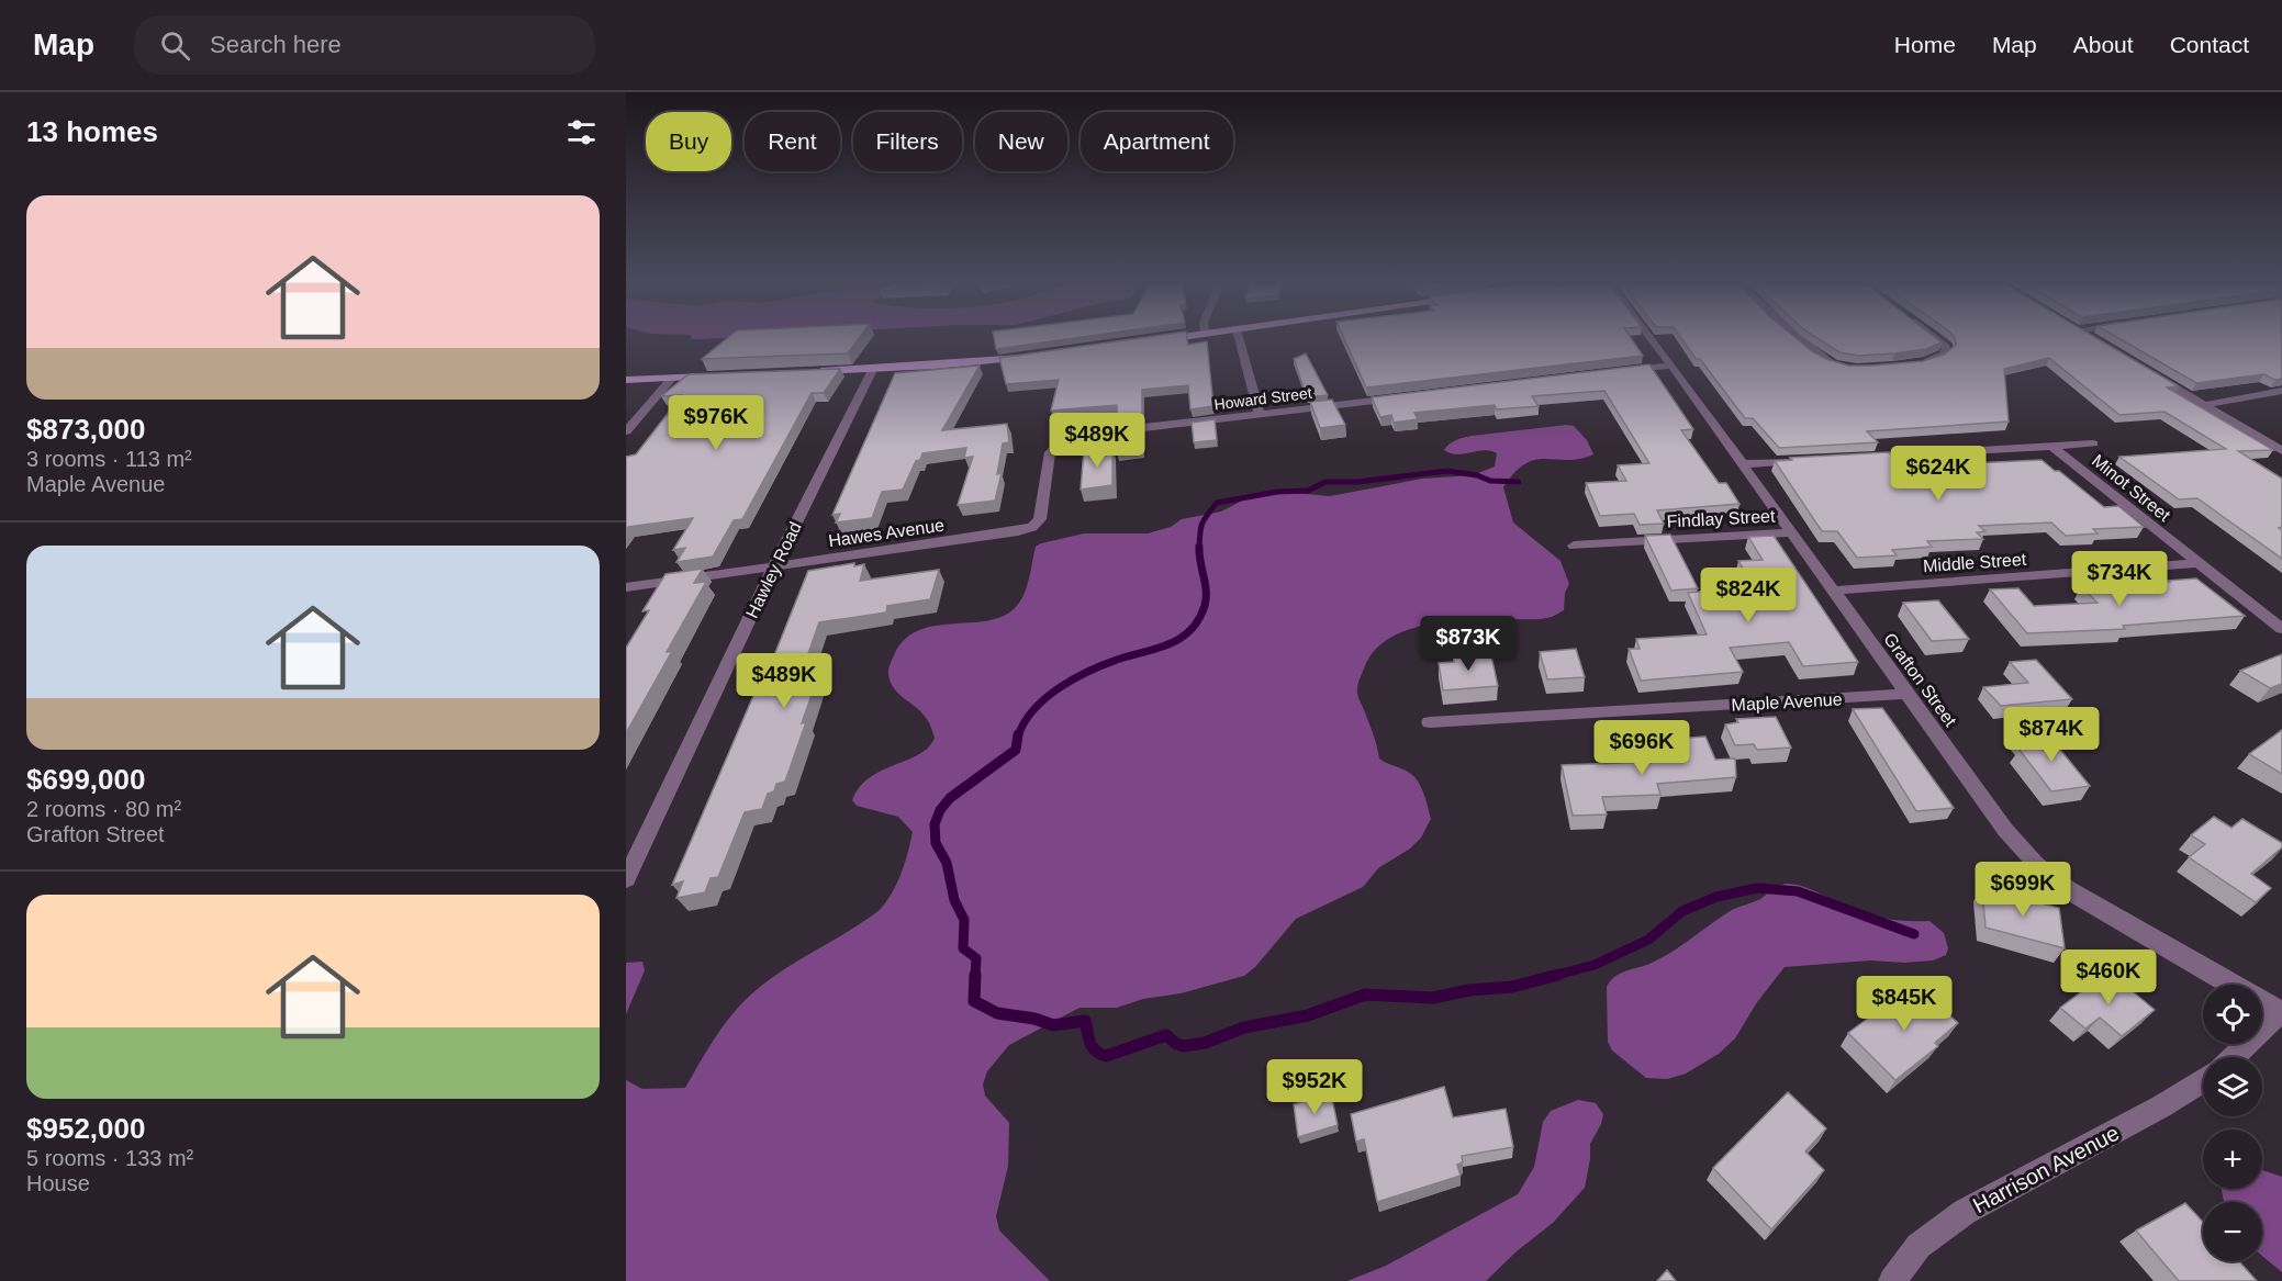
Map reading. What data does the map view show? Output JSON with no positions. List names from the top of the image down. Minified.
{"streets":{"street":["Howard Street","Minot Street","Findlay Street","Hawes Avenue","Middle Street","Hawley Road","Grafton Street","Maple Avenue","Harrison Avenue"]},"crossings":[["Howard Street","Hawes Avenue"],["Minot Street","Middle Street"],["Findlay Street","Grafton Street"],["Hawes Avenue","Hawley Road"],["Middle Street","Grafton Street"],["Grafton Street","Maple Avenue"]],"page":{"header":"Map","search":"Search here","nav":["Home","Map","About","Contact"],"heading":"13 homes","chip":["Buy","Rent","Filters","New","Apartment"],"list":[{"name":"$873,000","note":"3 rooms · 113 m² · Maple Avenue"},{"name":"$699,000","note":"2 rooms · 80 m² · Grafton Street"},{"name":"$952,000","note":"5 rooms · 133 m² · House"}],"price":["$976K","$489K","$624K","$734K","$824K","$873K","$489K","$874K","$696K","$699K","$460K","$845K","$952K"],"map_buttons":["+","−"]}}
